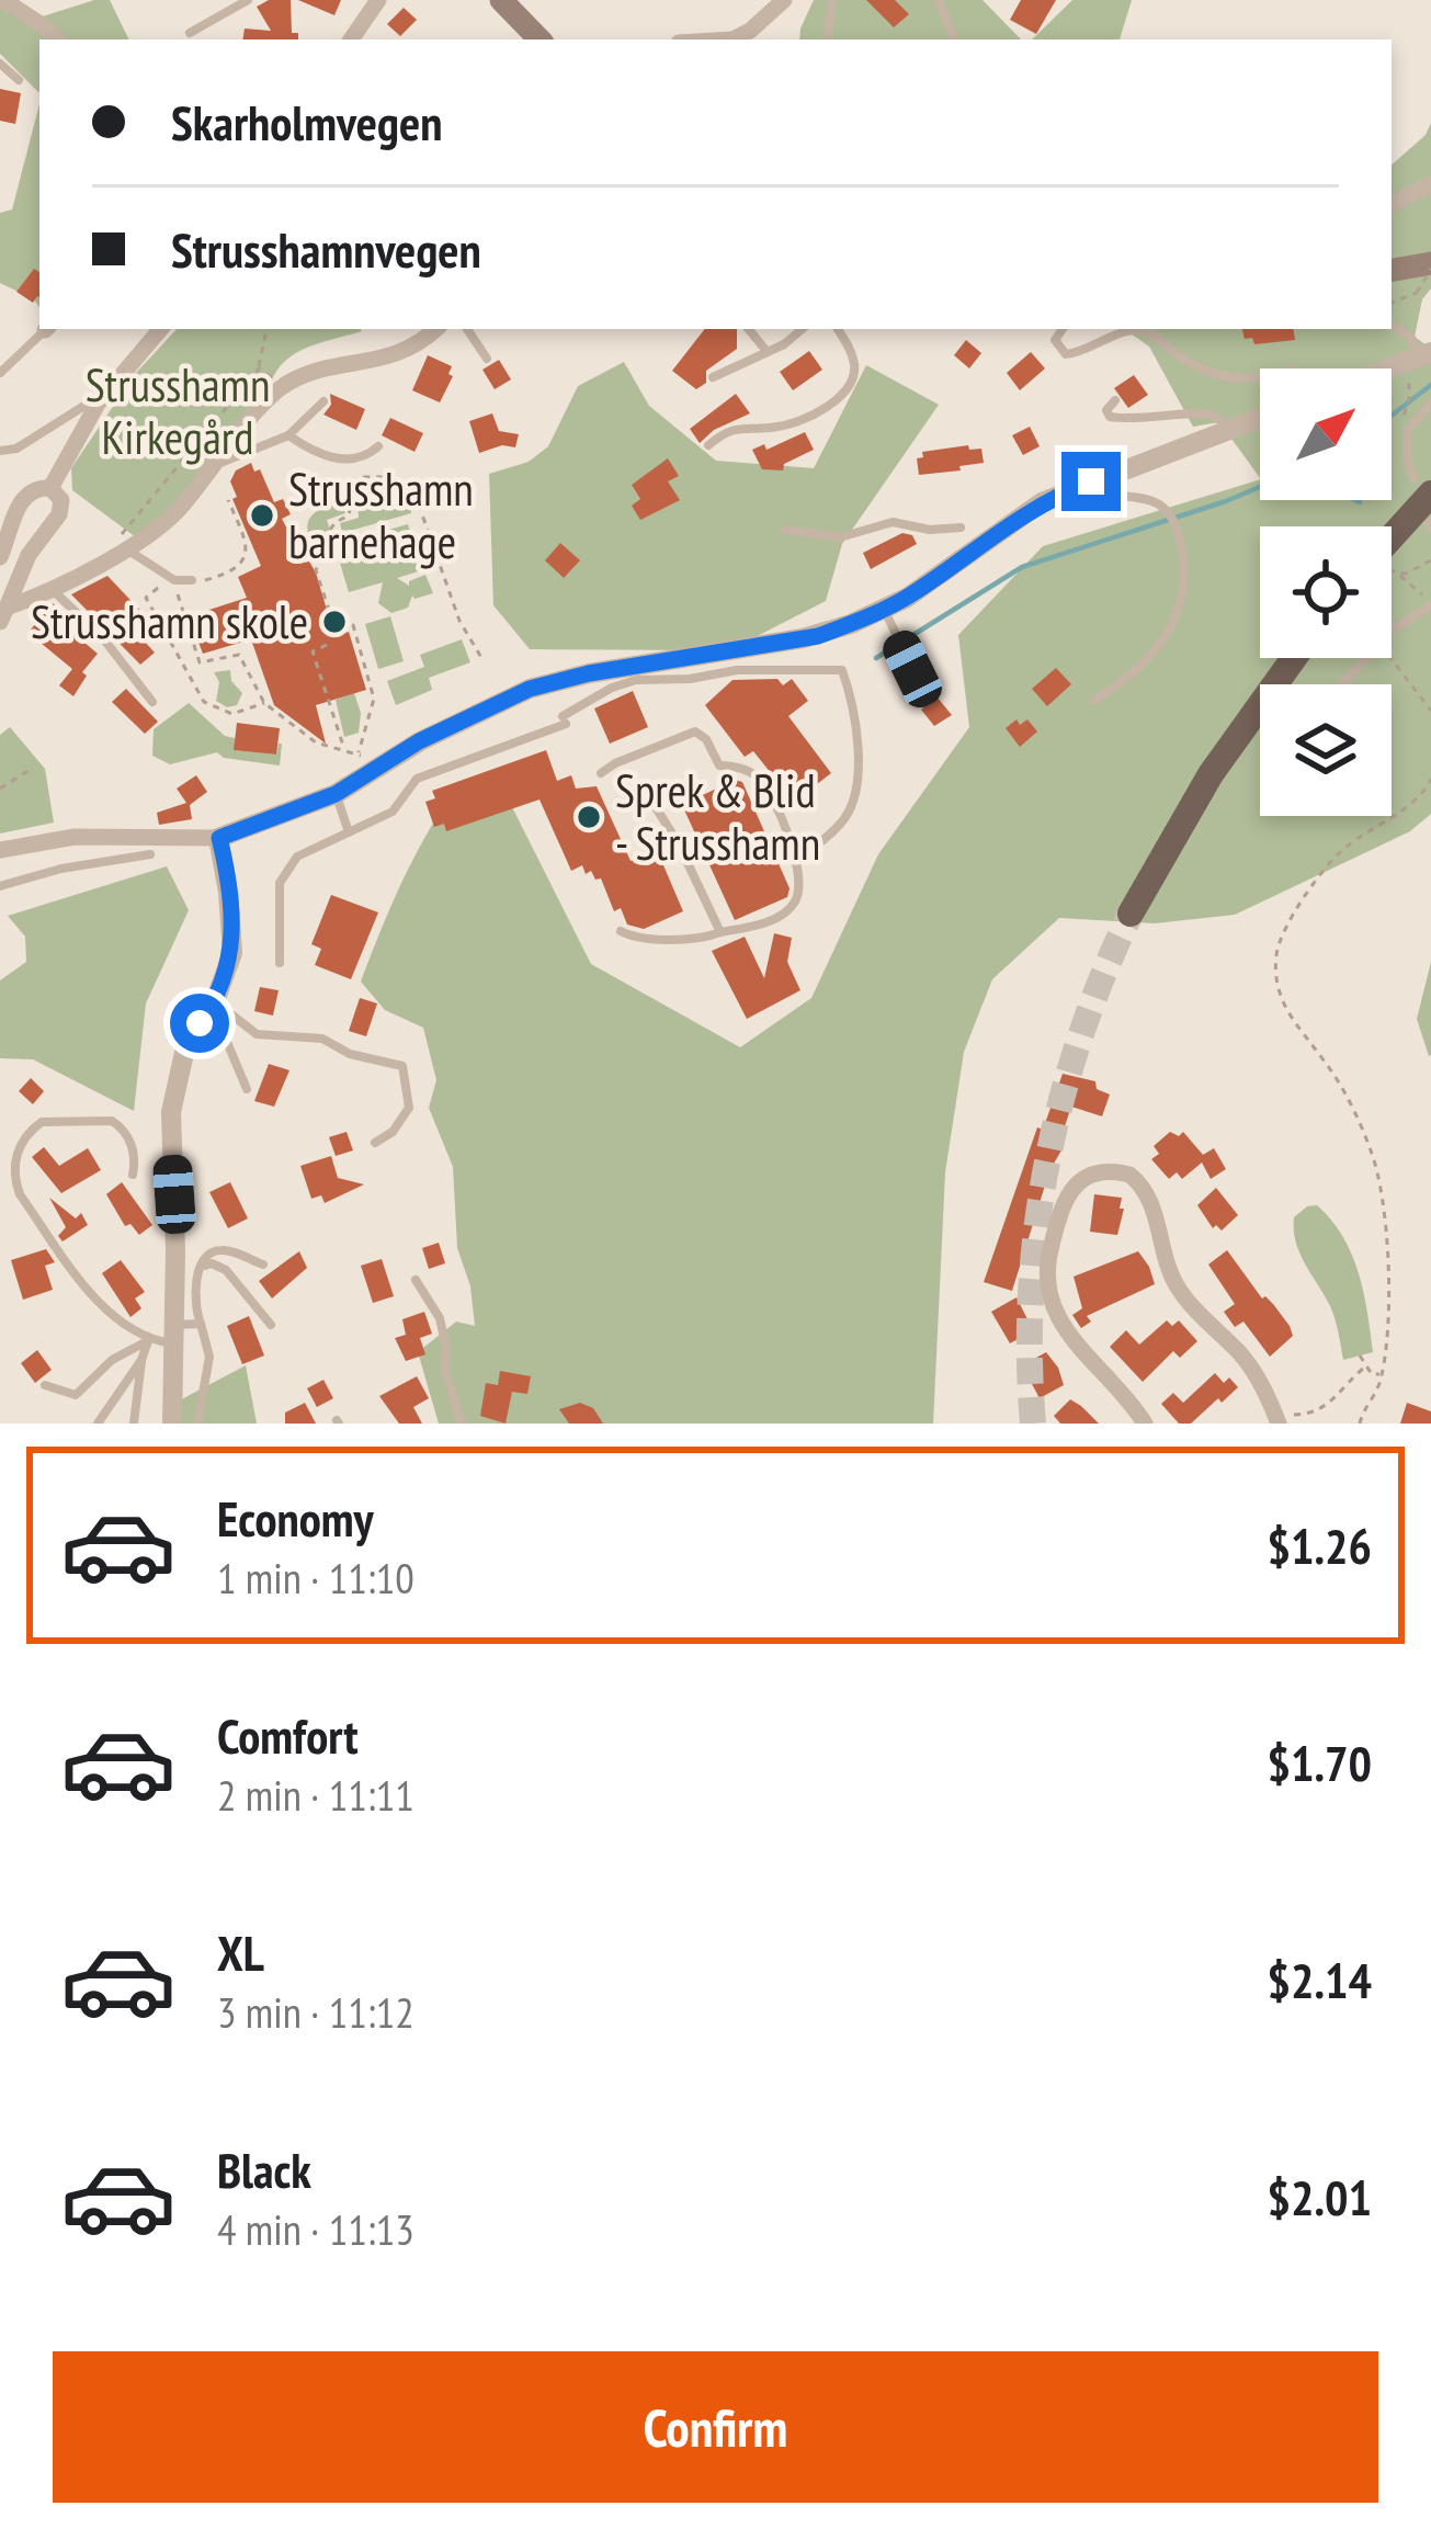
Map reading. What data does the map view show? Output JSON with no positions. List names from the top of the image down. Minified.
{"parks":["Strusshamn Kirkegård"],"places":["Strusshamn barnehage","Strusshamn skole","Sprek & Blid - Strusshamn"],"north":"top right","page":{"banner":["Skarholmvegen","Strusshamnvegen"],"list":[{"name":"Economy","note":"1 min · 11:10","value":"$1.26"},{"name":"Comfort","note":"2 min · 11:11","value":"$1.70"},{"name":"XL","note":"3 min · 11:12","value":"$2.14"},{"name":"Black","note":"4 min · 11:13","value":"$2.01"}],"buttons":"Confirm"}}
